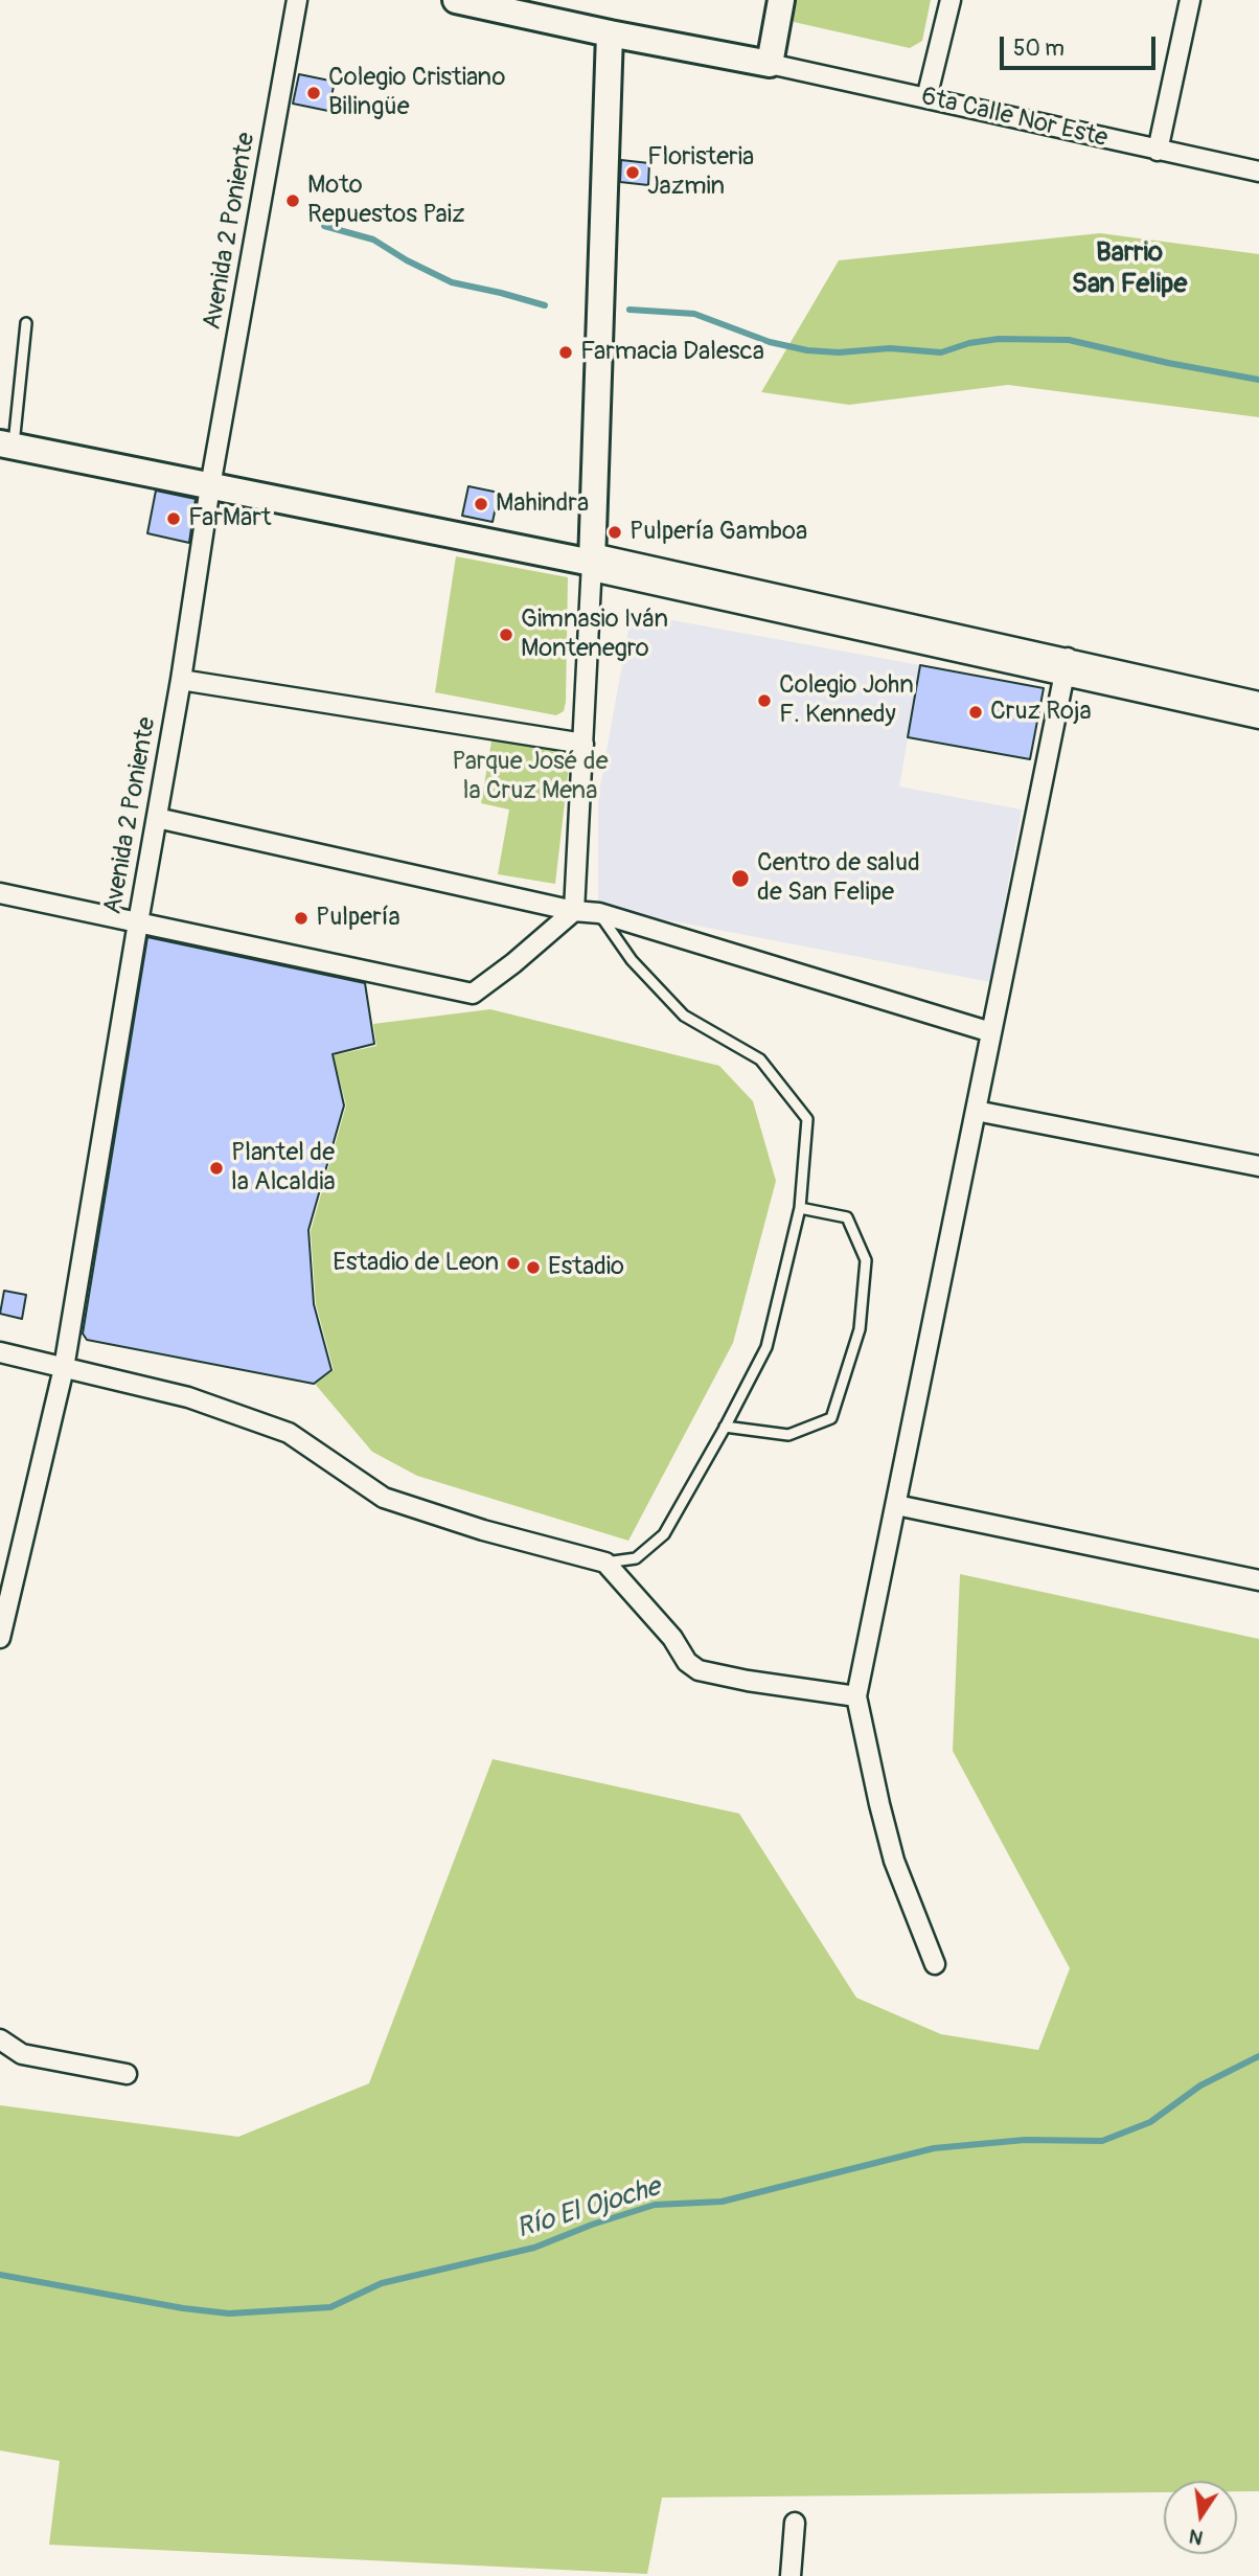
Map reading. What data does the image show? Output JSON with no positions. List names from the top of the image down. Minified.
{"streets":{"street":["6ta Calle Nor Este","Avenida 2 Poniente"]},"districts":["Barrio San Felipe"],"water":["Río El Ojoche"],"parks":["Parque José de la Cruz Mena"],"places":["Colegio Cristiano Bilingüe","Floristeria Jazmin","Moto Repuestos Paiz","Farmacia Dalesca","Mahindra","FarMart","Pulpería Gamboa","Gimnasio Iván Montenegro","Colegio John F. Kennedy","Cruz Roja","Centro de salud de San Felipe","Pulpería","Plantel de la Alcaldia","Estadio de Leon","Estadio"],"scale_bar":"50 m","north":"bottom"}
